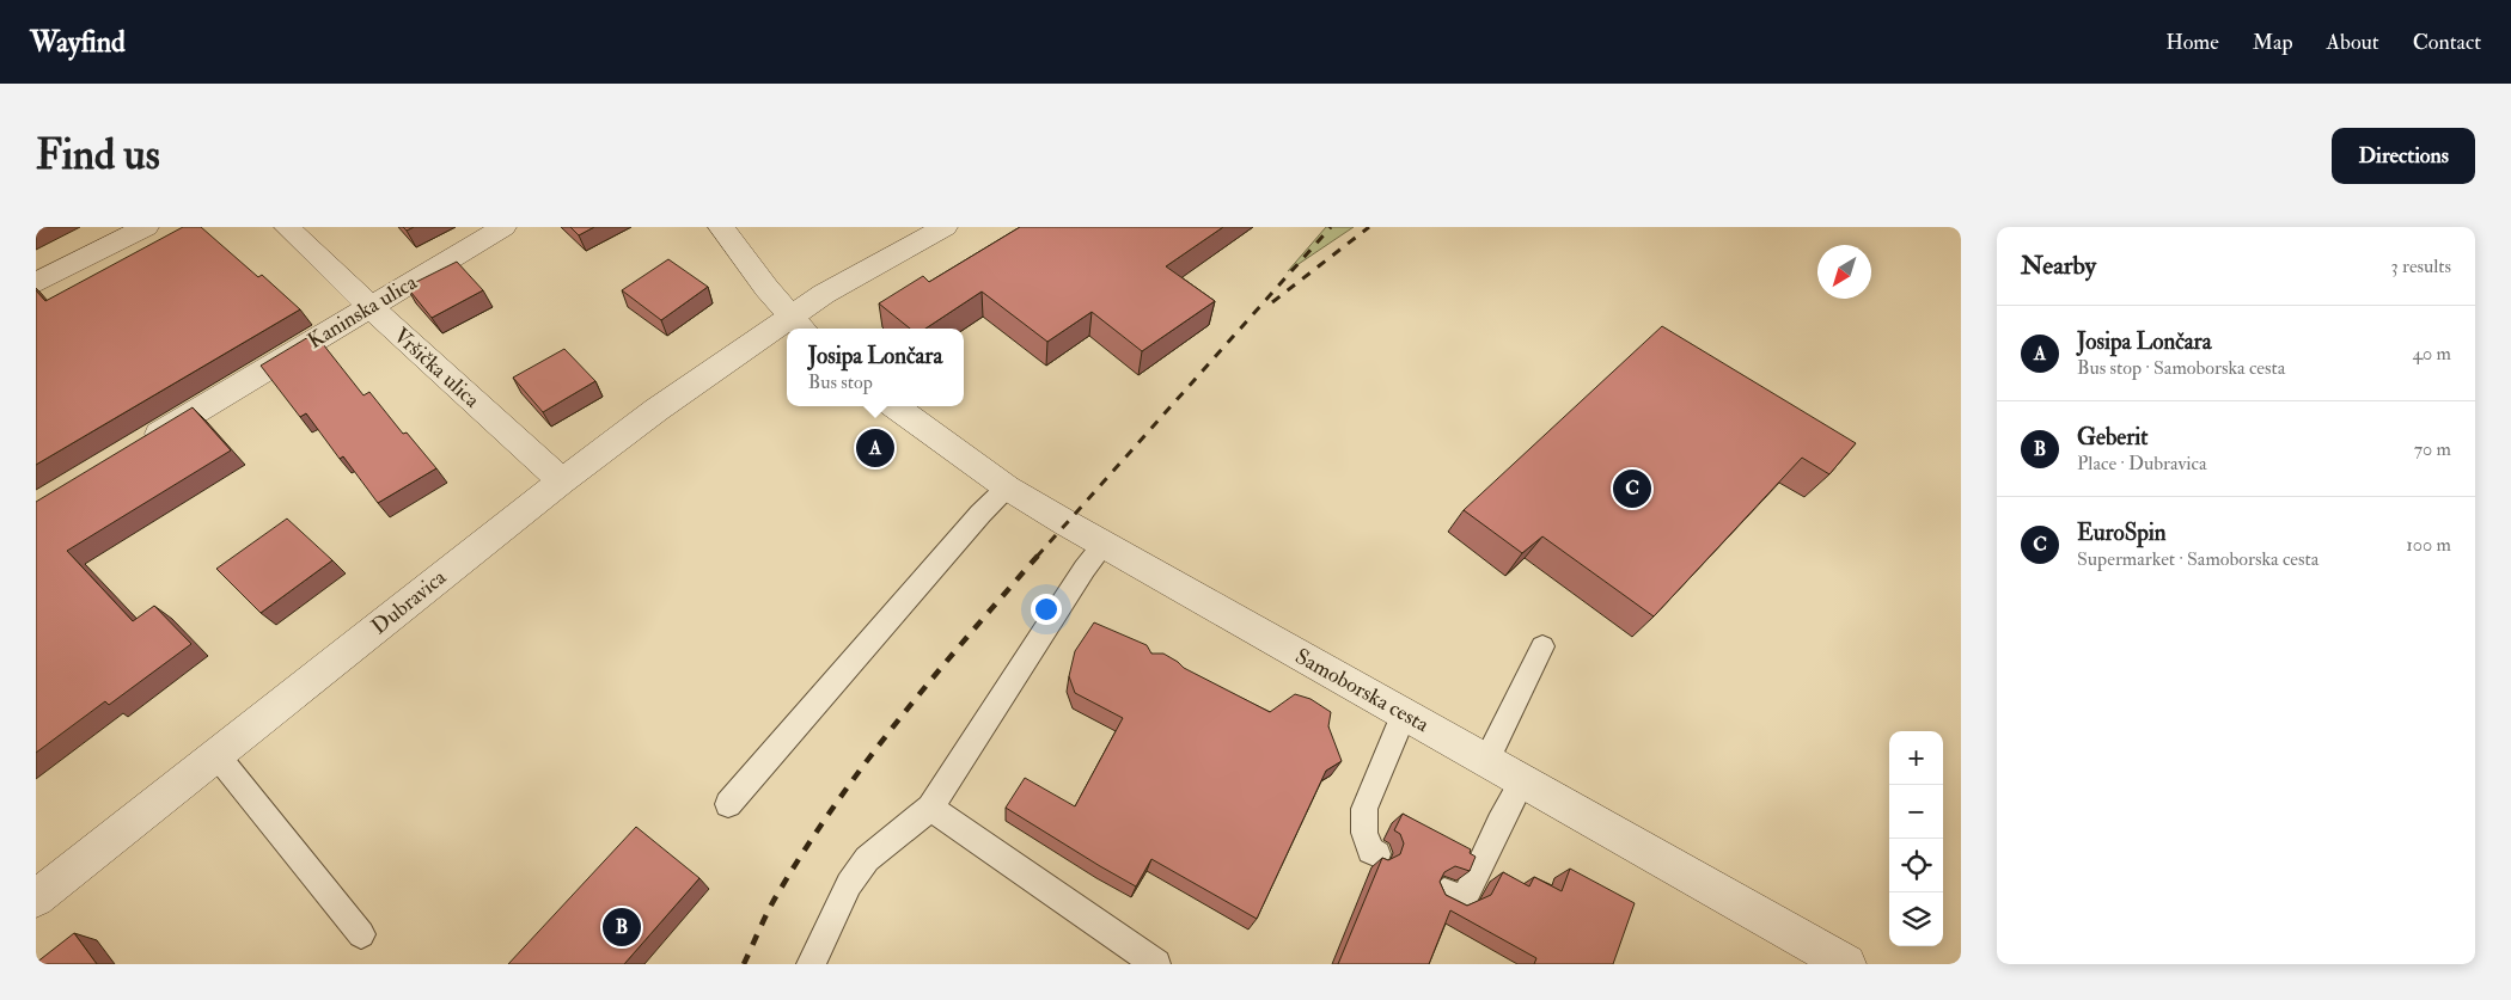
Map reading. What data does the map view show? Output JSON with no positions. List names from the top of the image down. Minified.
{"streets":{"street":["Kaninska ulica","Vršička ulica","Dubravica","Samoborska cesta"]},"crossings":[["Kaninska ulica","Vršička ulica"],["Vršička ulica","Dubravica"]],"north":"bottom left","page":{"header":"Wayfind","nav":["Home","Map","About","Contact"],"buttons":"Directions","title":"Find us","heading":["Nearby","3 results"],"list":[{"mark":"A","name":"Josipa Lončara","note":"Bus stop · Samoborska cesta","value":"40 m"},{"mark":"B","name":"Geberit","note":"Place · Dubravica","value":"70 m"},{"mark":"C","name":"EuroSpin","note":"Supermarket · Samoborska cesta","value":"100 m"}],"popup":["Josipa Lončara","Bus stop"],"pins":["A","C","B"],"map_buttons":["+","−"]}}
